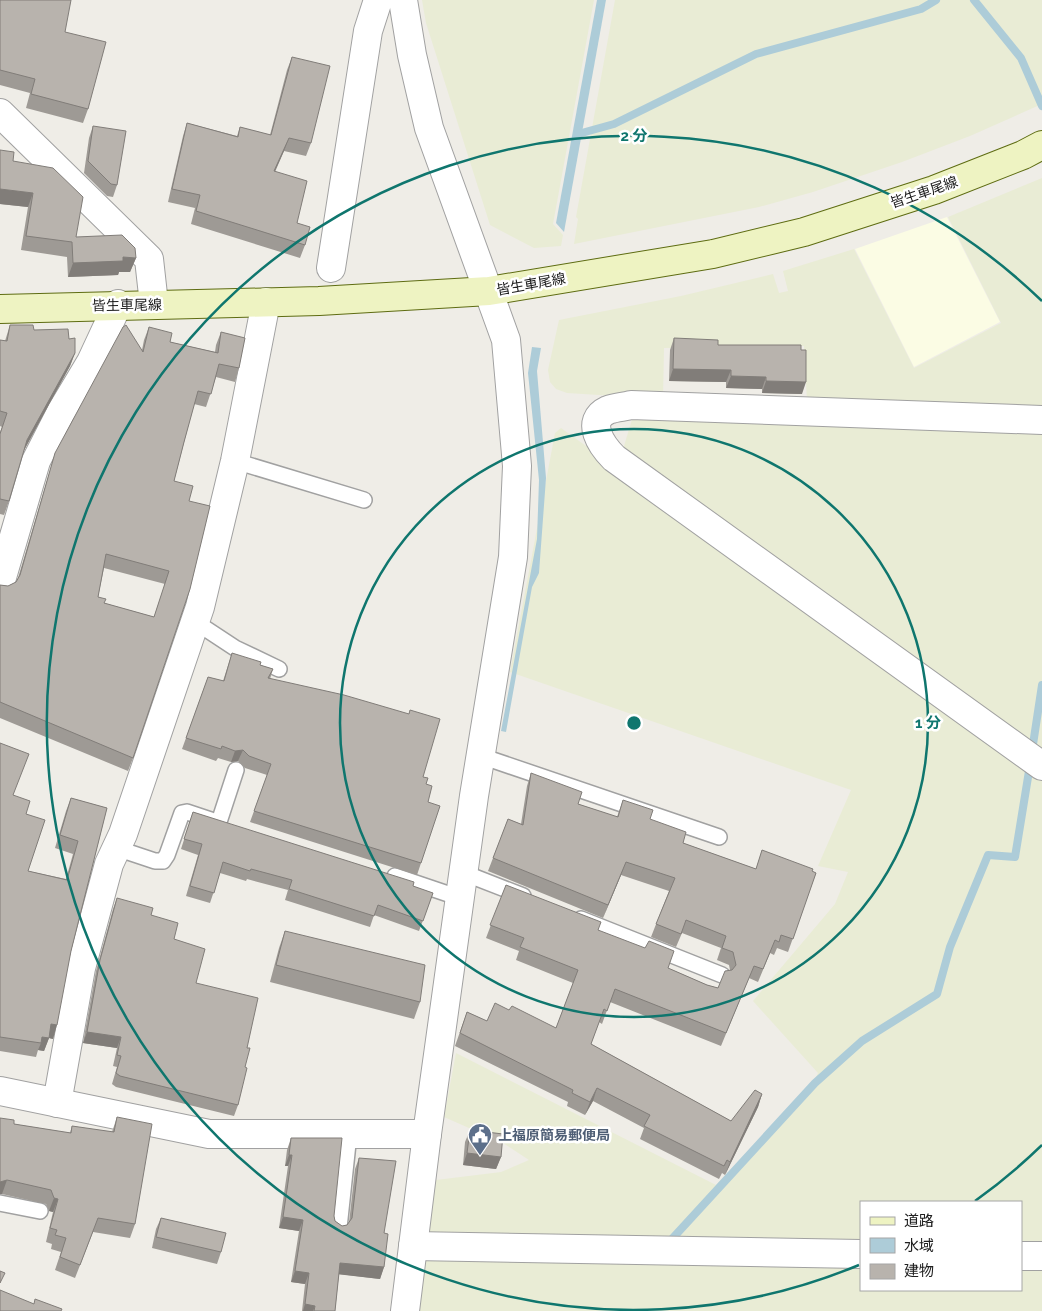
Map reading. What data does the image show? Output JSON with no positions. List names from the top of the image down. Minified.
{"streets":{"main road":["皆生車尾線"]},"places":{"public building":["上福原簡易郵便局"]},"legend":["道路","水域","建物"],"rings":["2 分","1 分"]}
